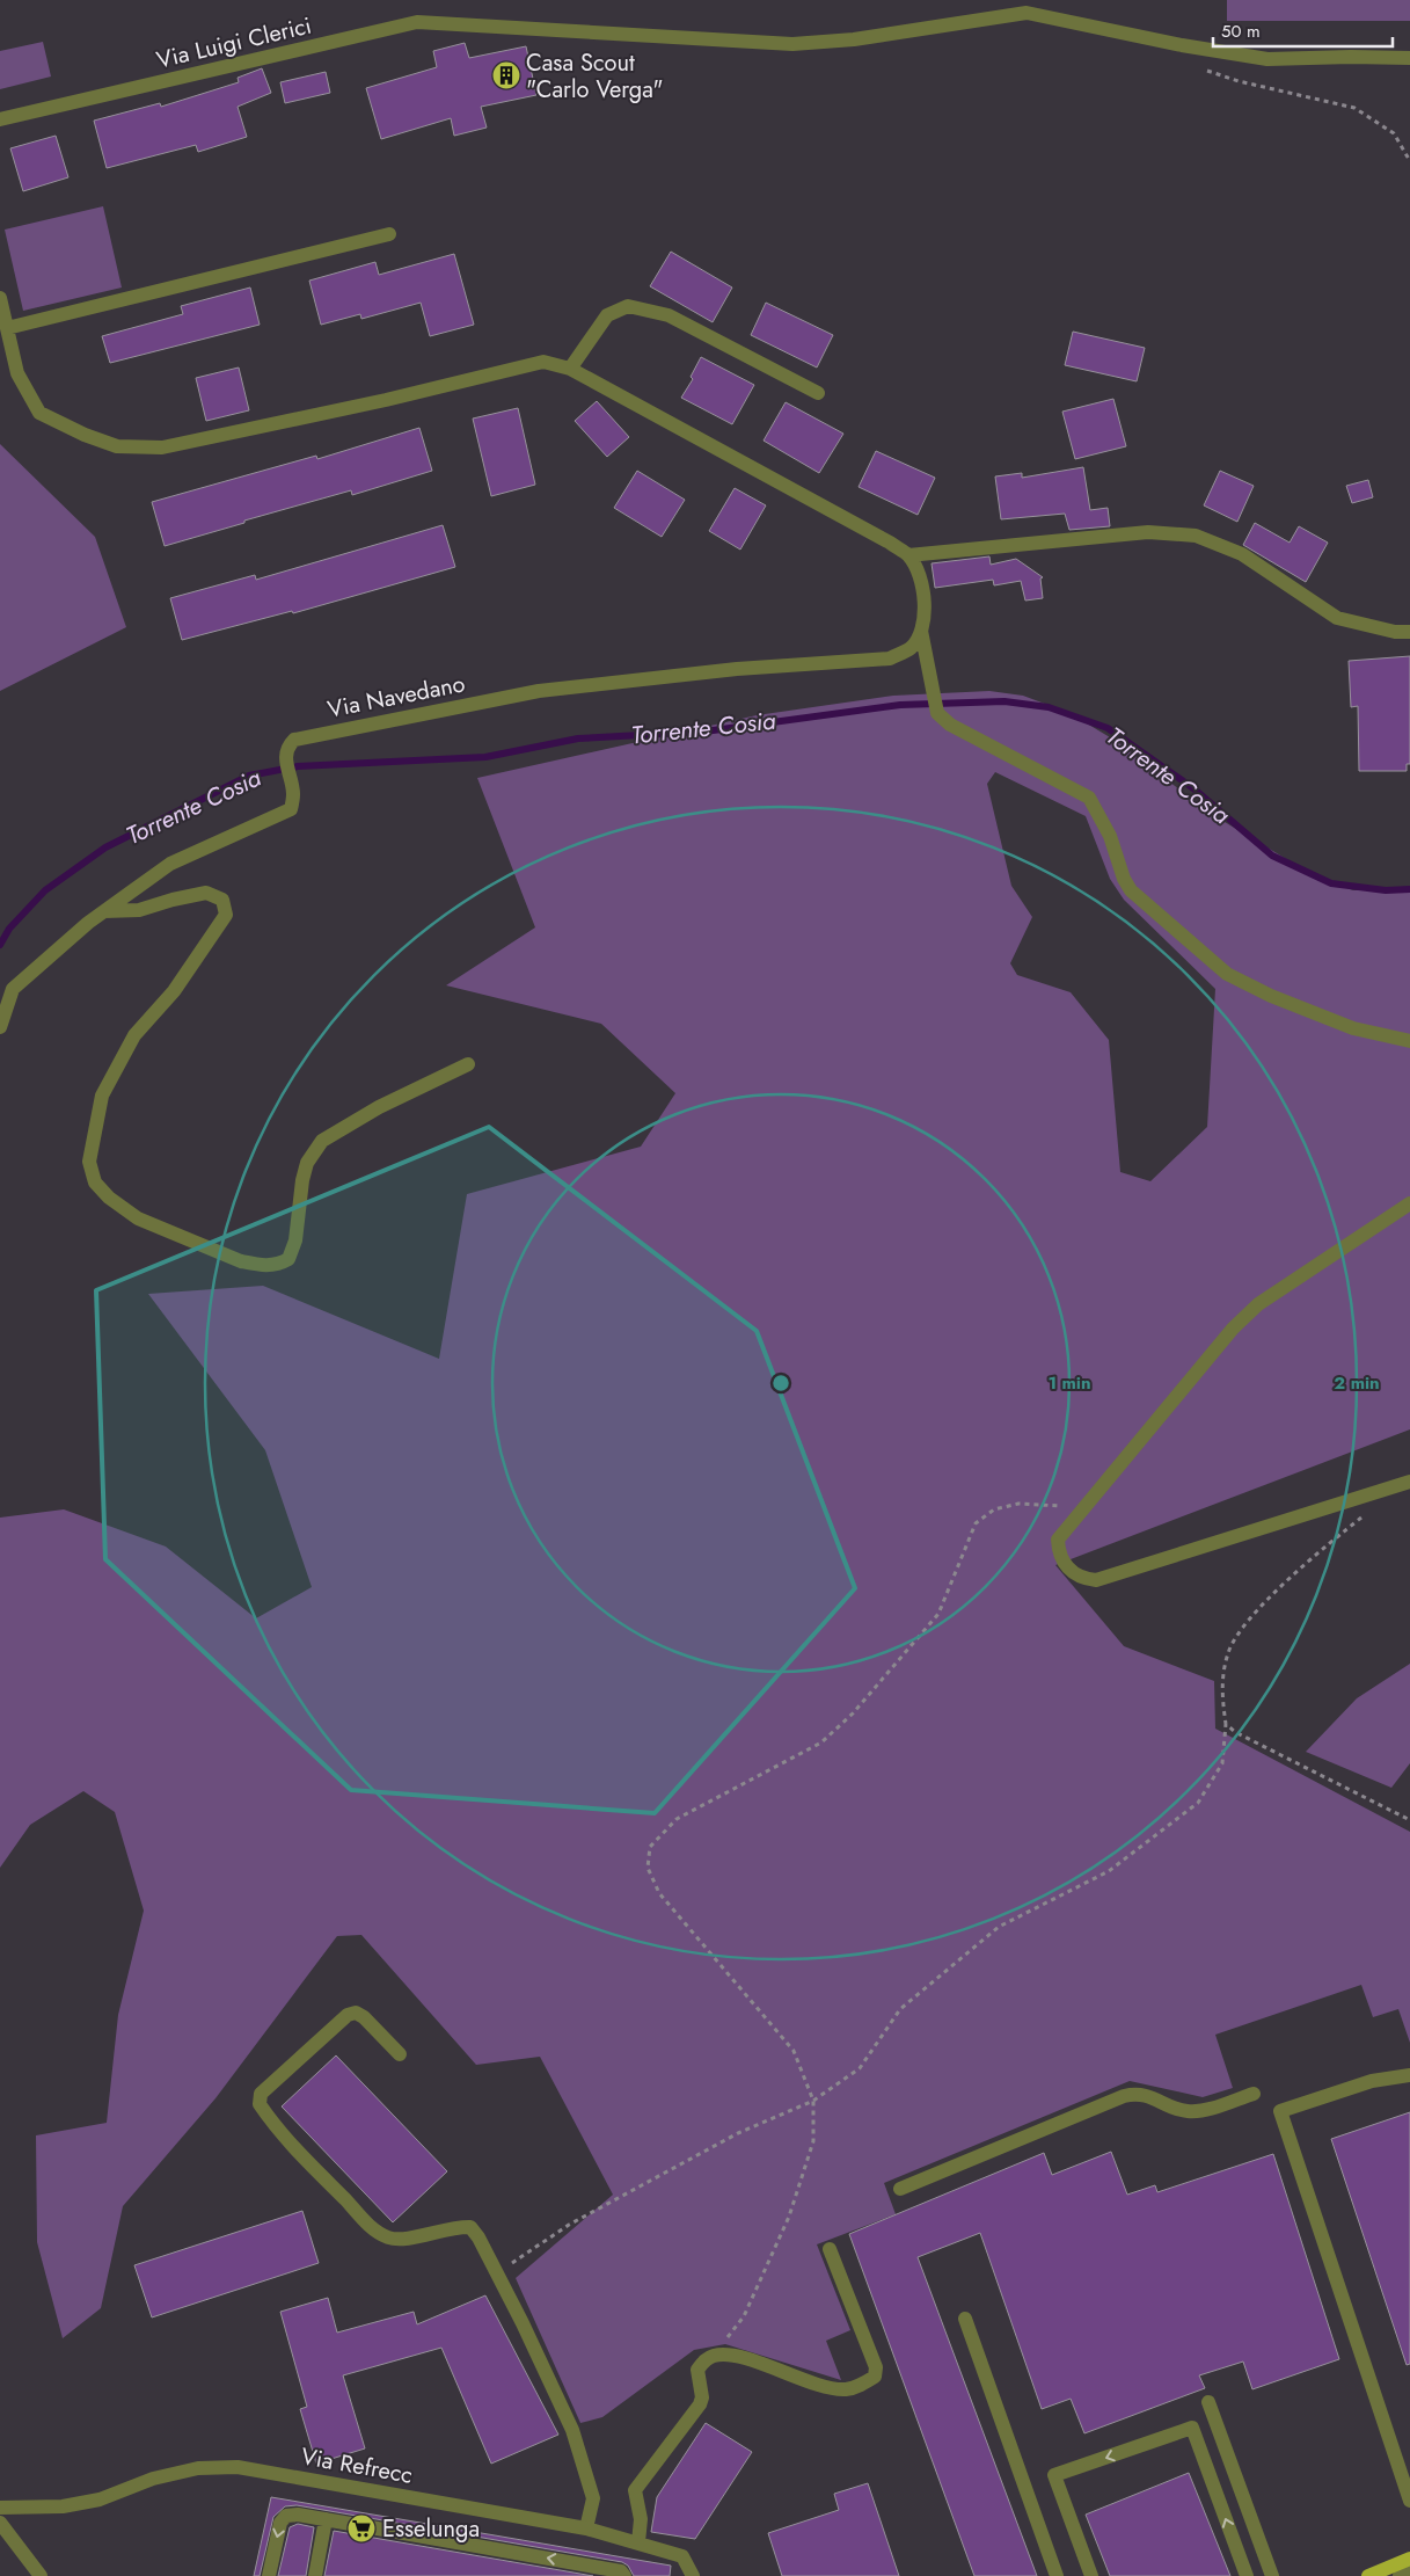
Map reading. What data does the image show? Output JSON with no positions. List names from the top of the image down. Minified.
{"streets":{"street":["Via Luigi Clerici","Via Navedano","Via Refrecc"]},"water":["Torrente Cosia"],"places":{"building":["Casa Scout \"Carlo Verga\""],"supermarket":["Esselunga"]},"scale_bar":"50 m","rings":["1 min","2 min"]}
